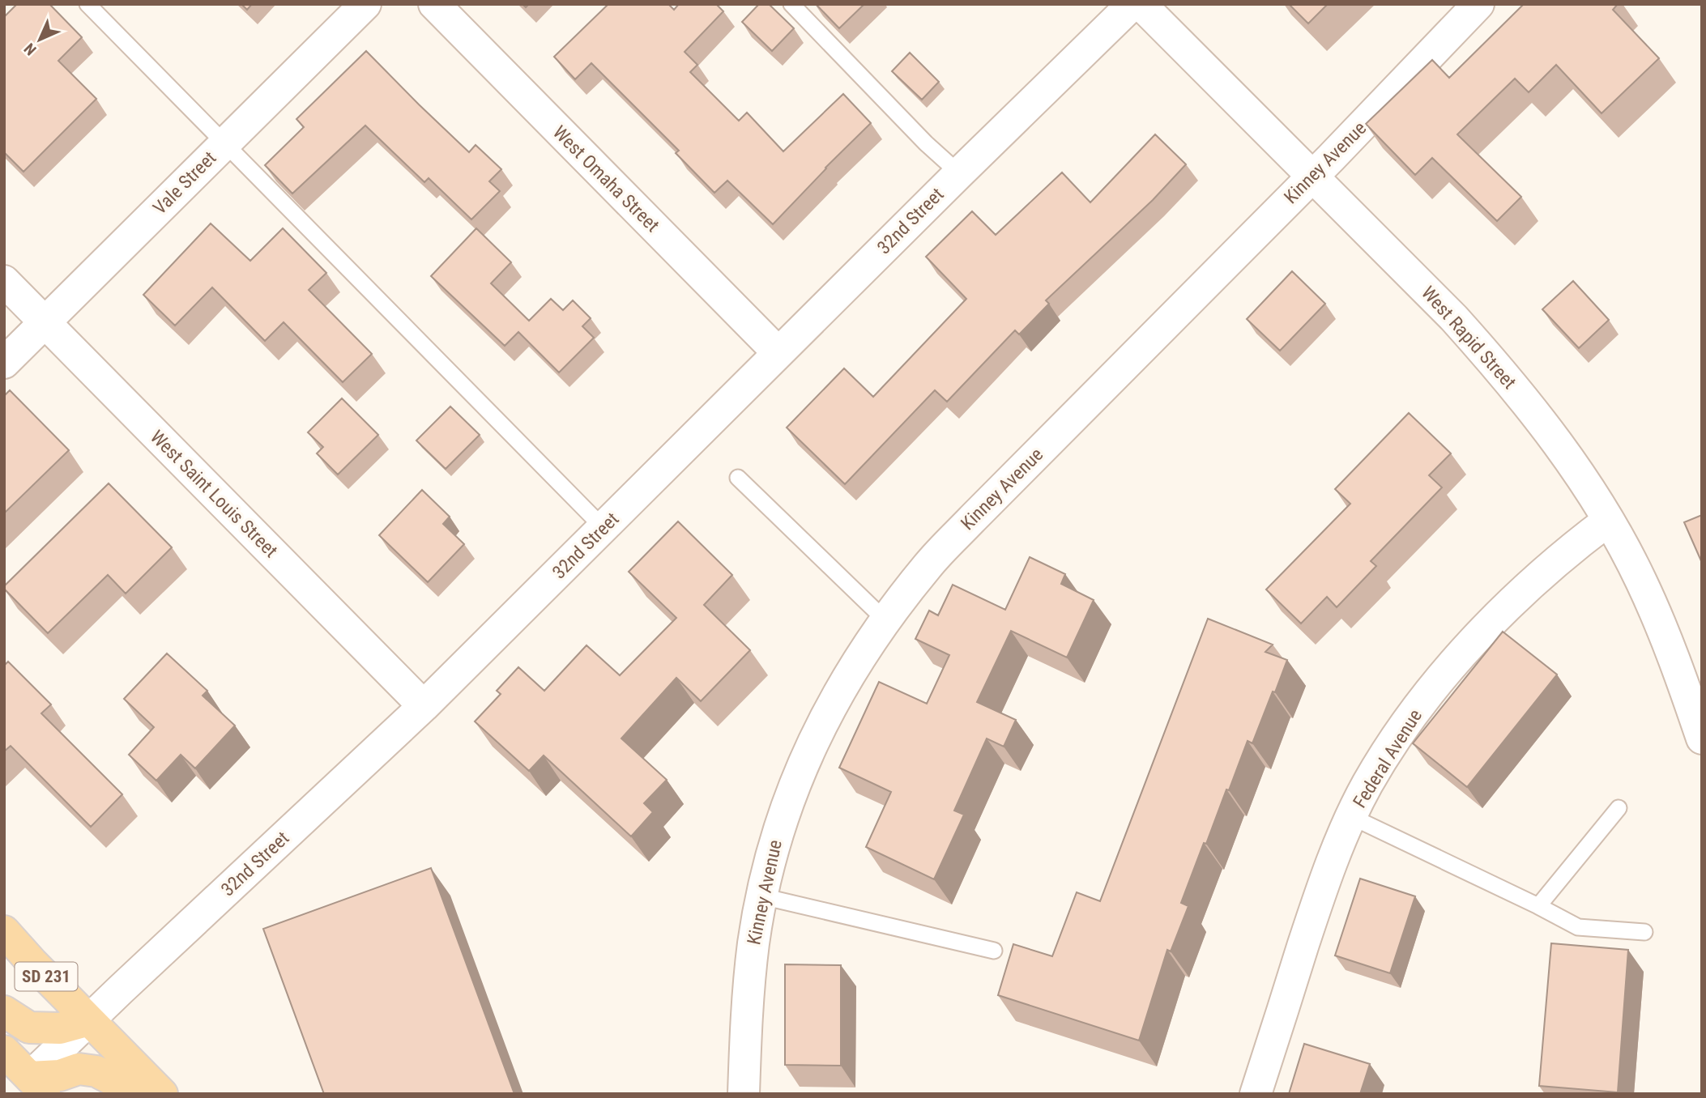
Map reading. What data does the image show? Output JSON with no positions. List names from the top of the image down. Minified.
{"streets":{"main road":["SD 231"],"street":["Kinney Avenue","West Omaha Street","Vale Street","32nd Street","West Rapid Street","West Saint Louis Street","Federal Avenue"]},"crossings":[["Kinney Avenue","West Rapid Street"],["West Omaha Street","32nd Street"],["Vale Street","West Saint Louis Street"],["32nd Street","West Saint Louis Street"],["32nd Street","SD 231"],["West Rapid Street","Federal Avenue"]],"north":"bottom left"}
